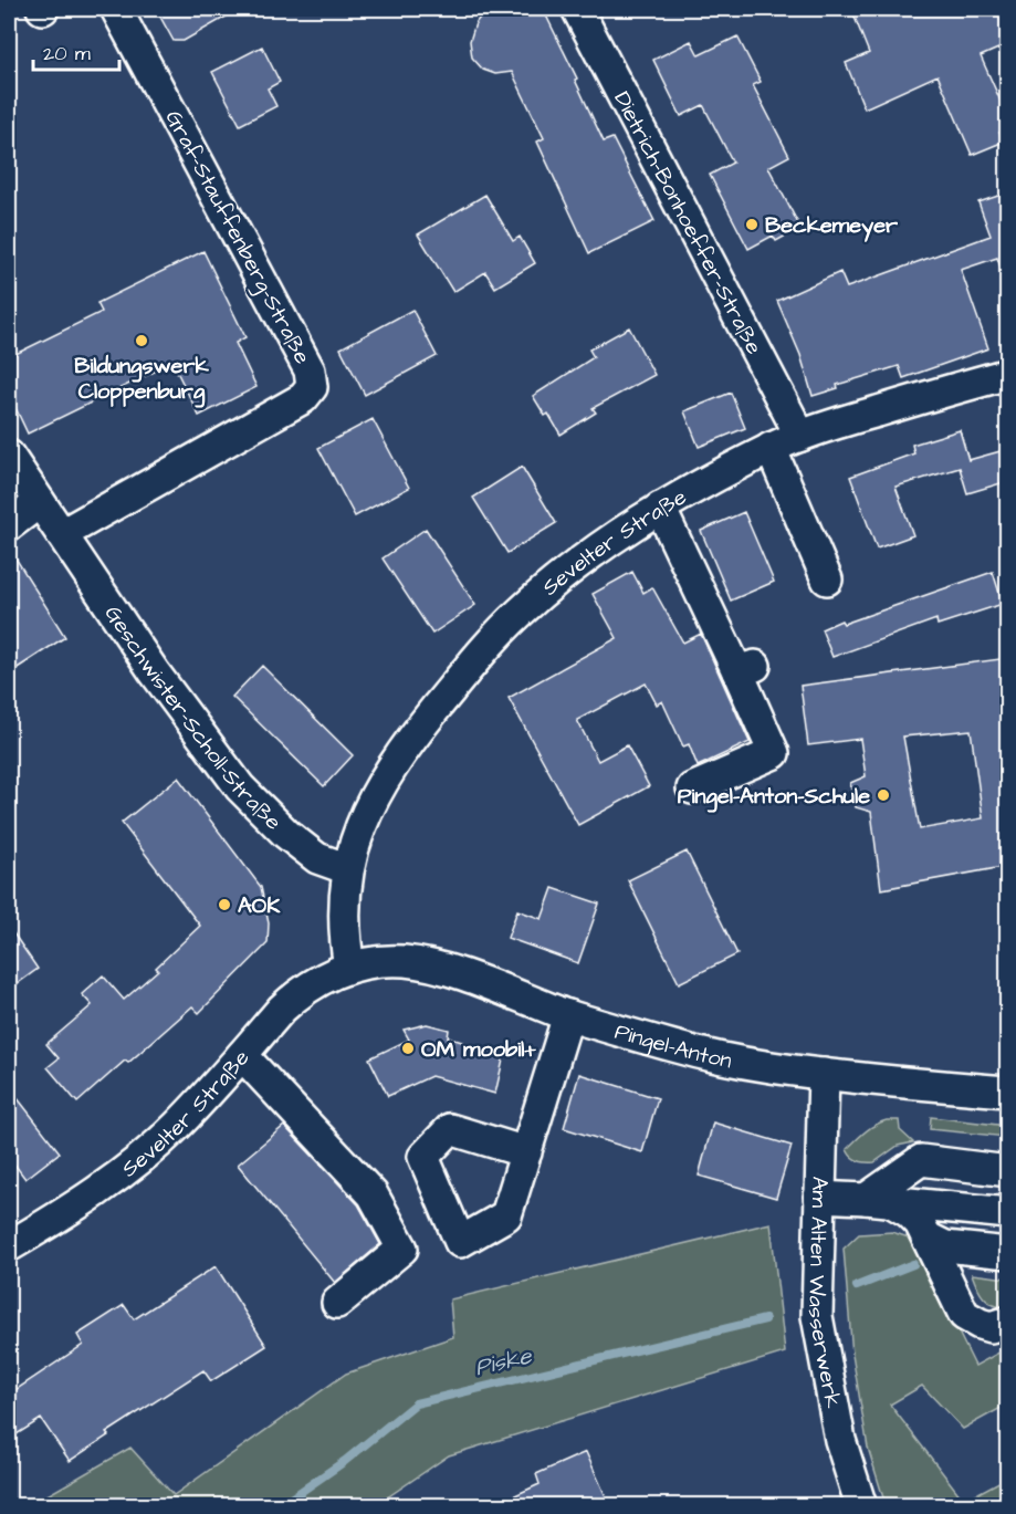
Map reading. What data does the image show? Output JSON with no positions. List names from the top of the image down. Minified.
{"streets":{"street":["Dietrich-Bonhoeffer-Straße","Graf-Stauffenberg-Straße","Sevelter Straße","Geschwister-Scholl-Straße","Pingel-Anton","Am Alten Wasserwerk"]},"crossings":[["Dietrich-Bonhoeffer-Straße","Sevelter Straße"],["Graf-Stauffenberg-Straße","Geschwister-Scholl-Straße"],["Sevelter Straße","Geschwister-Scholl-Straße"],["Sevelter Straße","Pingel-Anton"],["Pingel-Anton","Am Alten Wasserwerk"]],"water":["Piske"],"places":["Beckemeyer","Bildungswerk Cloppenburg","Pingel-Anton-Schule","AOK","OM moobil+"],"scale_bar":"20 m"}
